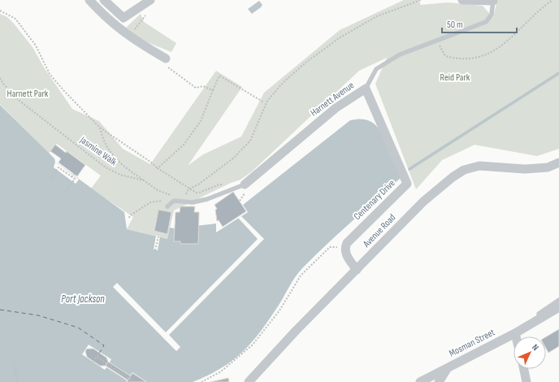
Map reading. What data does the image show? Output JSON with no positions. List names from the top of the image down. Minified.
{"streets":{"street":["Harnett Avenue","Centenary Drive","Avenue Road","Mosman Street"],"path":["Jasmine Walk"]},"crossings":[["Harnett Avenue","Centenary Drive"]],"water":["Port Jackson"],"parks":["Reid Park","Harnett Park"],"scale_bar":"50 m","north":"top right"}
